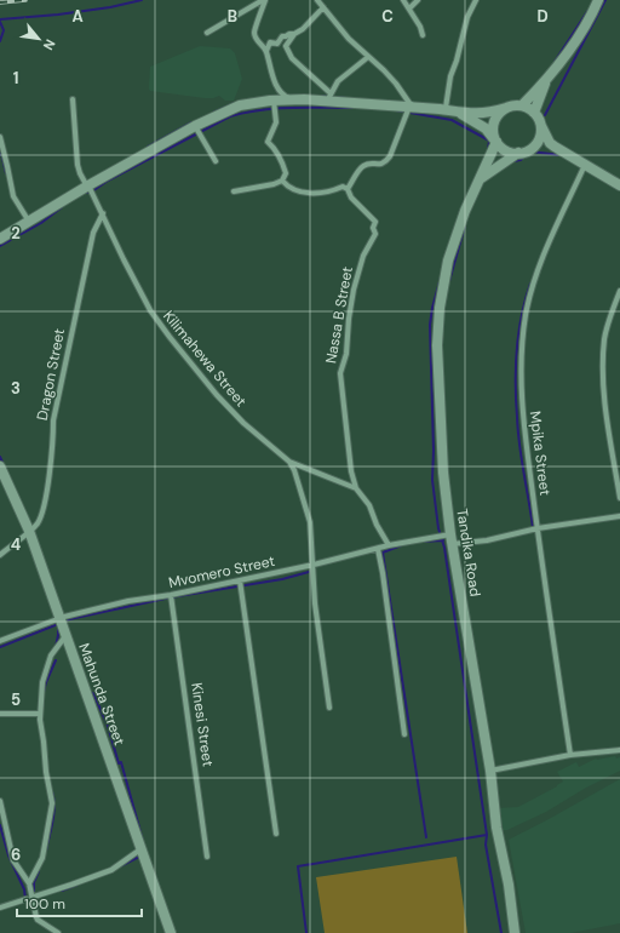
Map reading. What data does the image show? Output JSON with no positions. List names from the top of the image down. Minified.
{"streets":{"street":["Nassa B Street","Kilimahewa Street","Dragon Street","Mpika Street","Tandika Road","Mvomero Street","Mahunda Street","Kinesi Street"]},"crossings":[["Kilimahewa Street","Dragon Street"],["Kilimahewa Street","Mvomero Street"],["Dragon Street","Mahunda Street"],["Mpika Street","Mvomero Street"],["Tandika Road","Mvomero Street"],["Mvomero Street","Mahunda Street"],["Mvomero Street","Kinesi Street"]],"scale_bar":"100 m","north":"bottom right","grid":{"columns":["A","B","C","D"],"rows":["1","2","3","4","5","6"]}}
